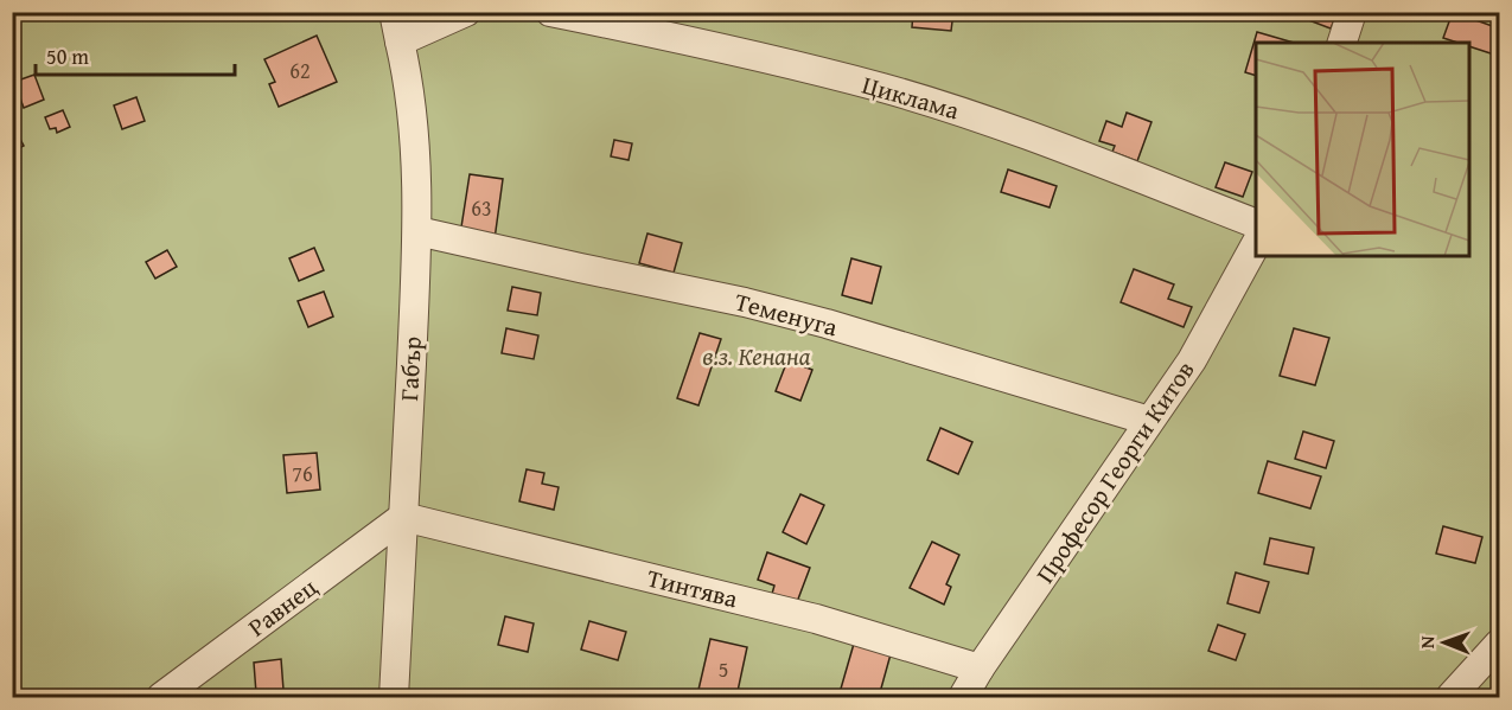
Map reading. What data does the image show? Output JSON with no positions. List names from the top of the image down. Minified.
{"streets":{"street":["Циклама","Теменуга","Габър","Професор Георги Китов","Тинтява","Равнец"]},"crossings":[["Теменуга","Габър"],["Теменуга","Професор Георги Китов"],["Габър","Тинтява"],["Габър","Равнец"],["Професор Георги Китов","Тинтява"],["Тинтява","Равнец"]],"parks":["в.з. Кенана"],"house_numbers":["62","63","76","5"],"scale_bar":"50 m","north":"left"}
